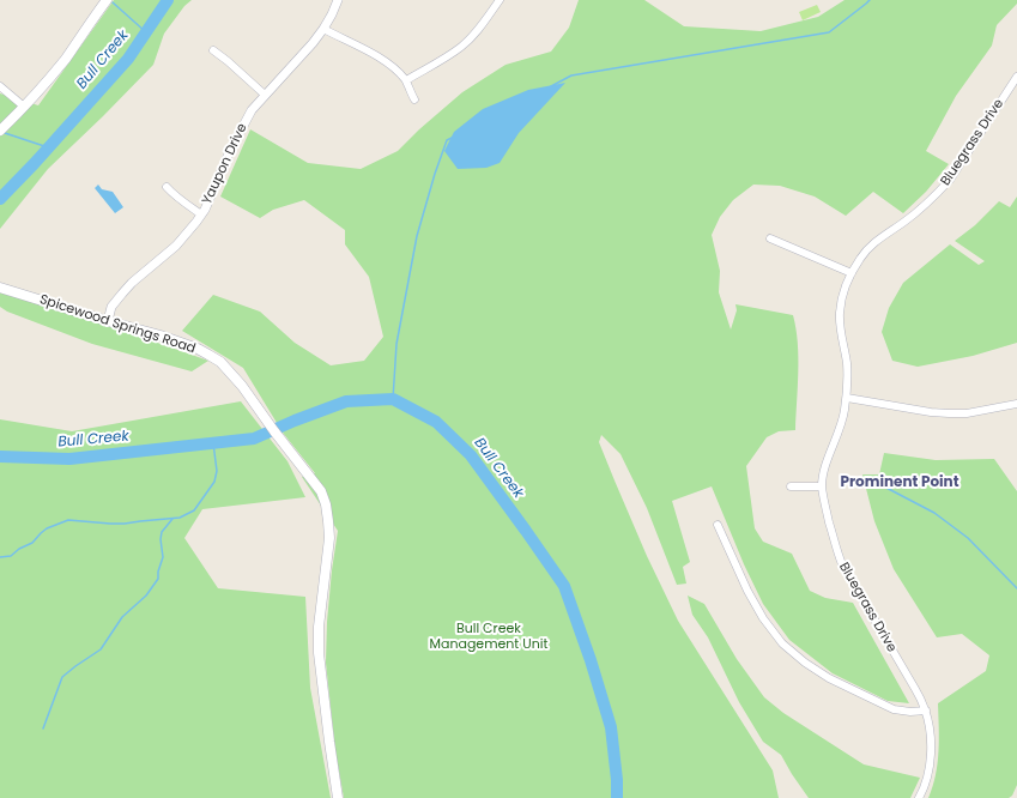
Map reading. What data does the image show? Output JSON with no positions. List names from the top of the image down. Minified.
{"streets":{"main road":["Spicewood Springs Road"],"street":["Bluegrass Drive","Yaupon Drive"]},"crossings":[["Yaupon Drive","Spicewood Springs Road"]],"districts":["Prominent Point"],"water":["Bull Creek"],"parks":["Bull Creek Management Unit"]}
